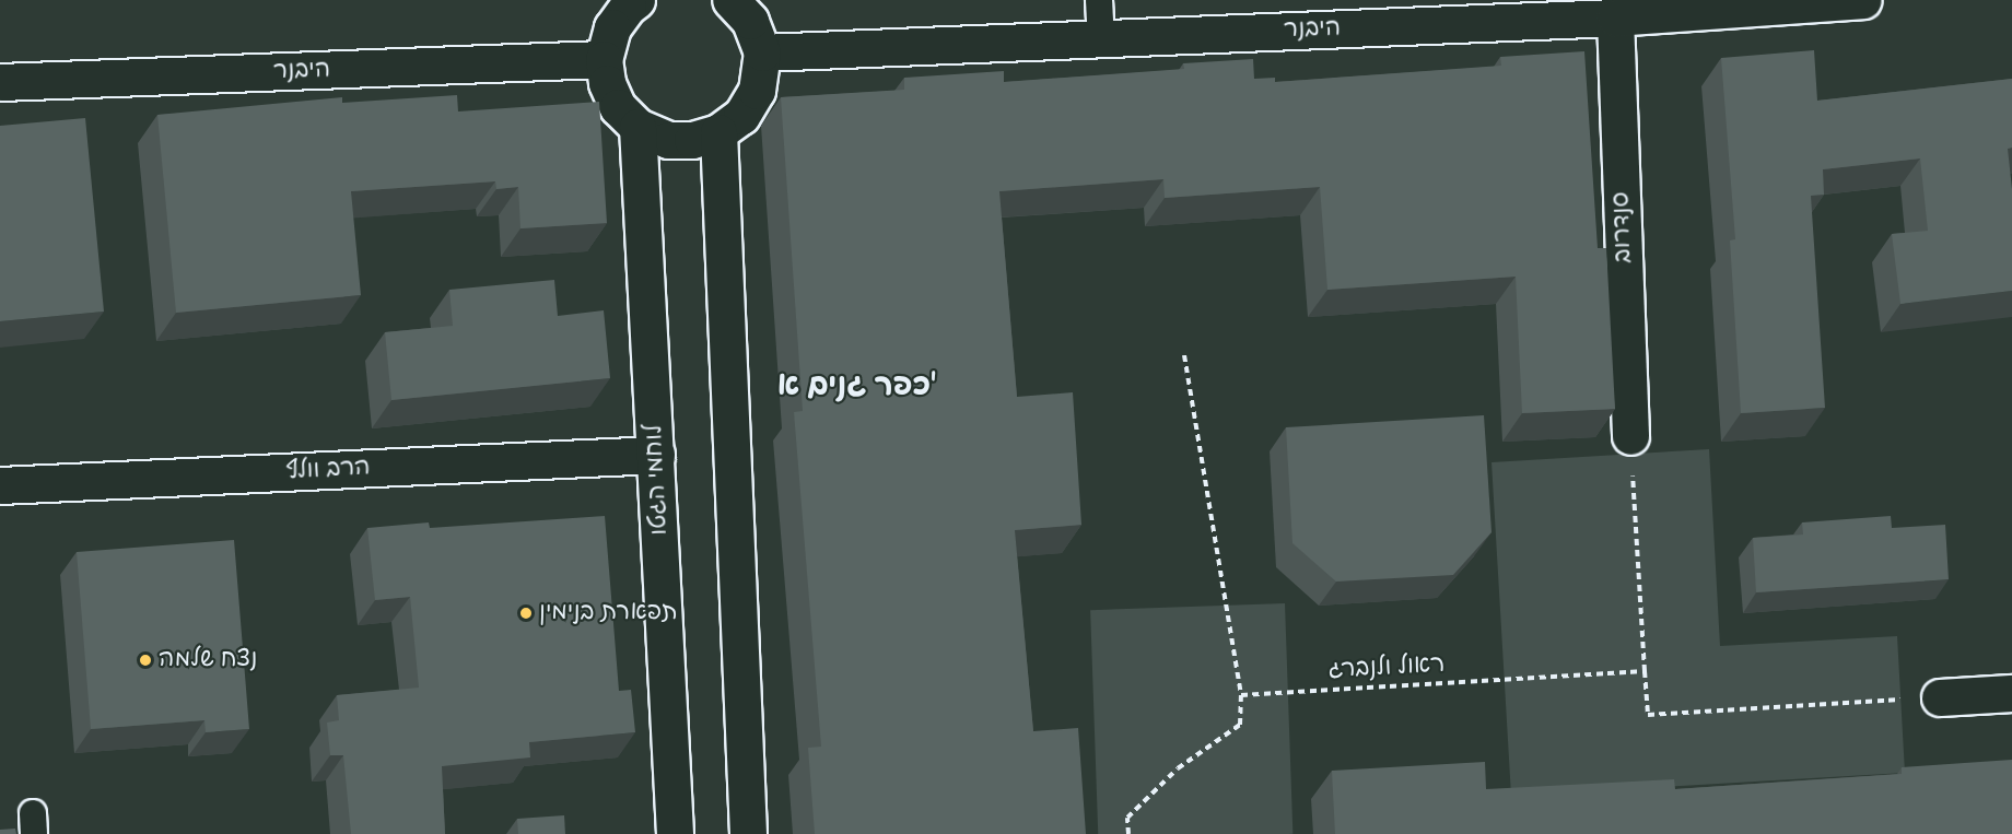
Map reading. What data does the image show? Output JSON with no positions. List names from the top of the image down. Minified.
{"streets":{"street":["היבנר","סנדרוב","הרב וולף","לוחמי הגטו"],"path":["ראול ולנברג"]},"crossings":[["היבנר","סנדרוב"],["הרב וולף","לוחמי הגטו"]],"districts":["כפר גנים א'"],"places":["תפארת בנימין","נצח שלמה"]}
